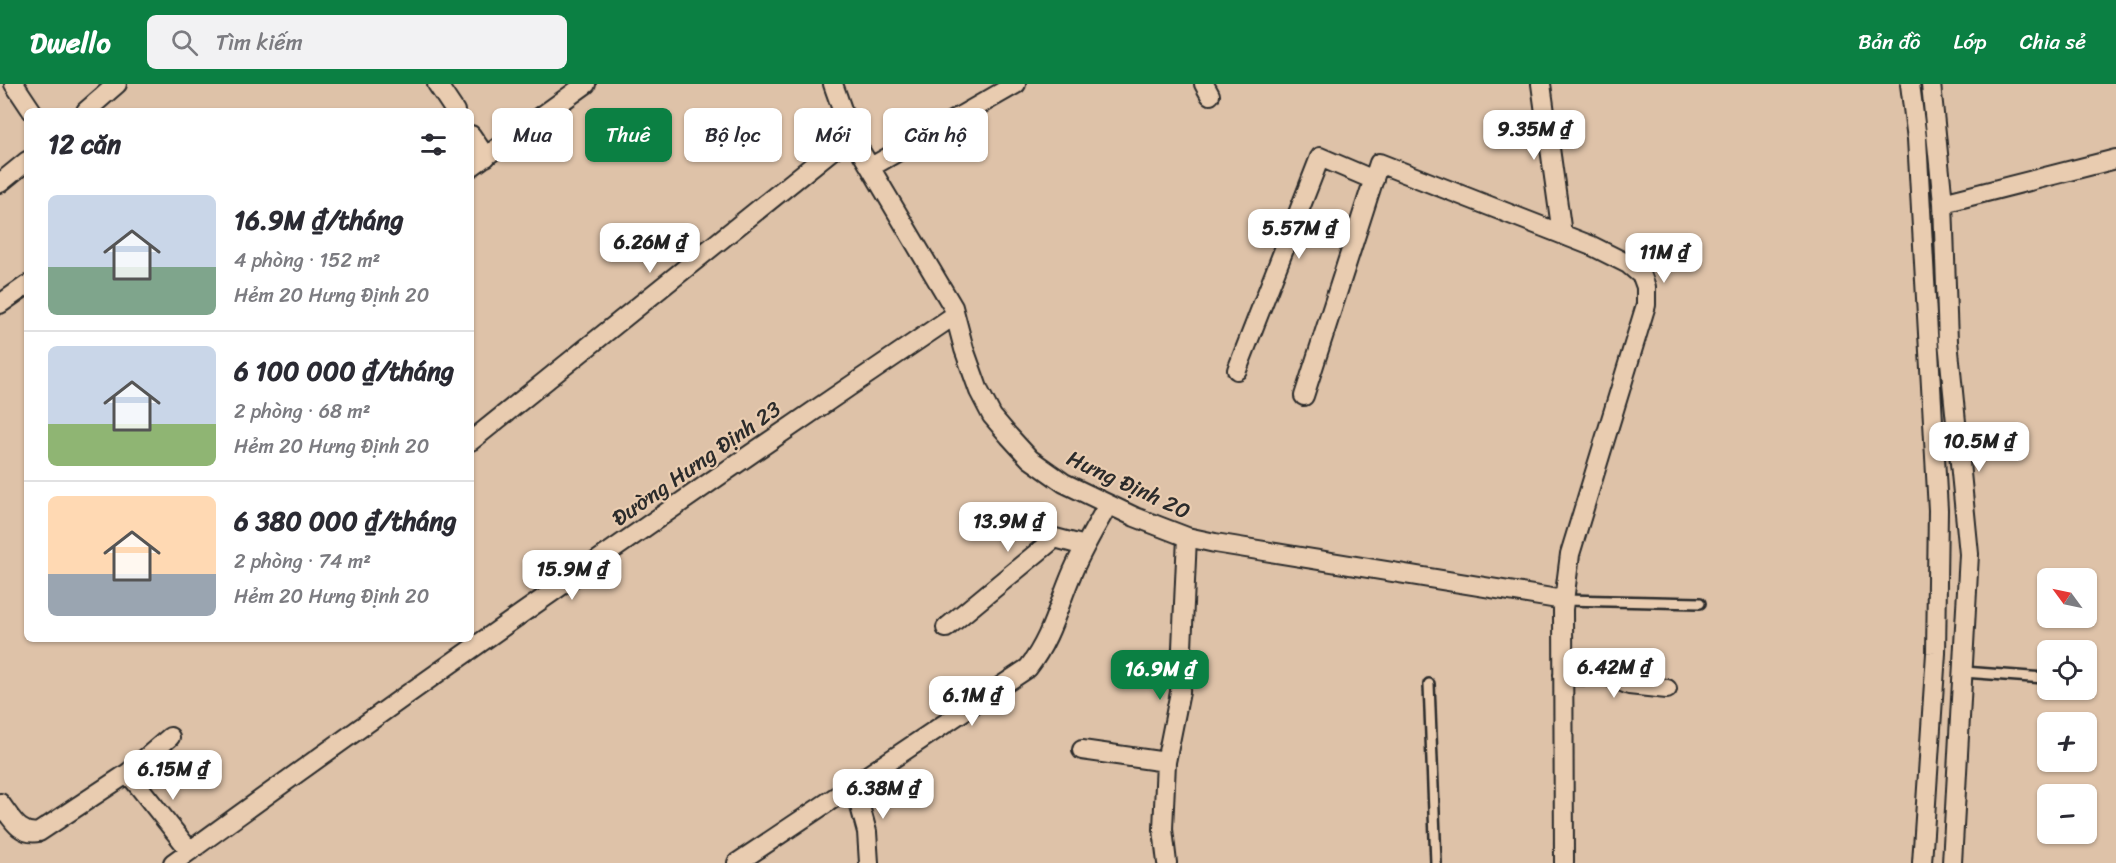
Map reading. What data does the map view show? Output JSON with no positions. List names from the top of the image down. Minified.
{"streets":{"street":["Đường Hưng Định 23","Hưng Định 20"]},"crossings":[["Đường Hưng Định 23","Hưng Định 20"]],"north":"top left","page":{"header":"Dwello","search":"Tìm kiếm","nav":["Bản đồ","Lớp","Chia sẻ"],"chip":["Mua","Thuê","Bộ lọc","Mới","Căn hộ"],"heading":"12 căn","price":["9.35M ₫","5.57M ₫","6.26M ₫","11M ₫","10.5M ₫","13.9M ₫","15.9M ₫","6.42M ₫","16.9M ₫","6.1M ₫","6.15M ₫","6.38M ₫"],"list":[{"name":"16.9M ₫/tháng","note":"4 phòng · 152 m² · Hẻm 20 Hưng Định 20"},{"name":"6 100 000 ₫/tháng","note":"2 phòng · 68 m² · Hẻm 20 Hưng Định 20"},{"name":"6 380 000 ₫/tháng","note":"2 phòng · 74 m² · Hẻm 20 Hưng Định 20"}],"map_buttons":["+","−"]}}
